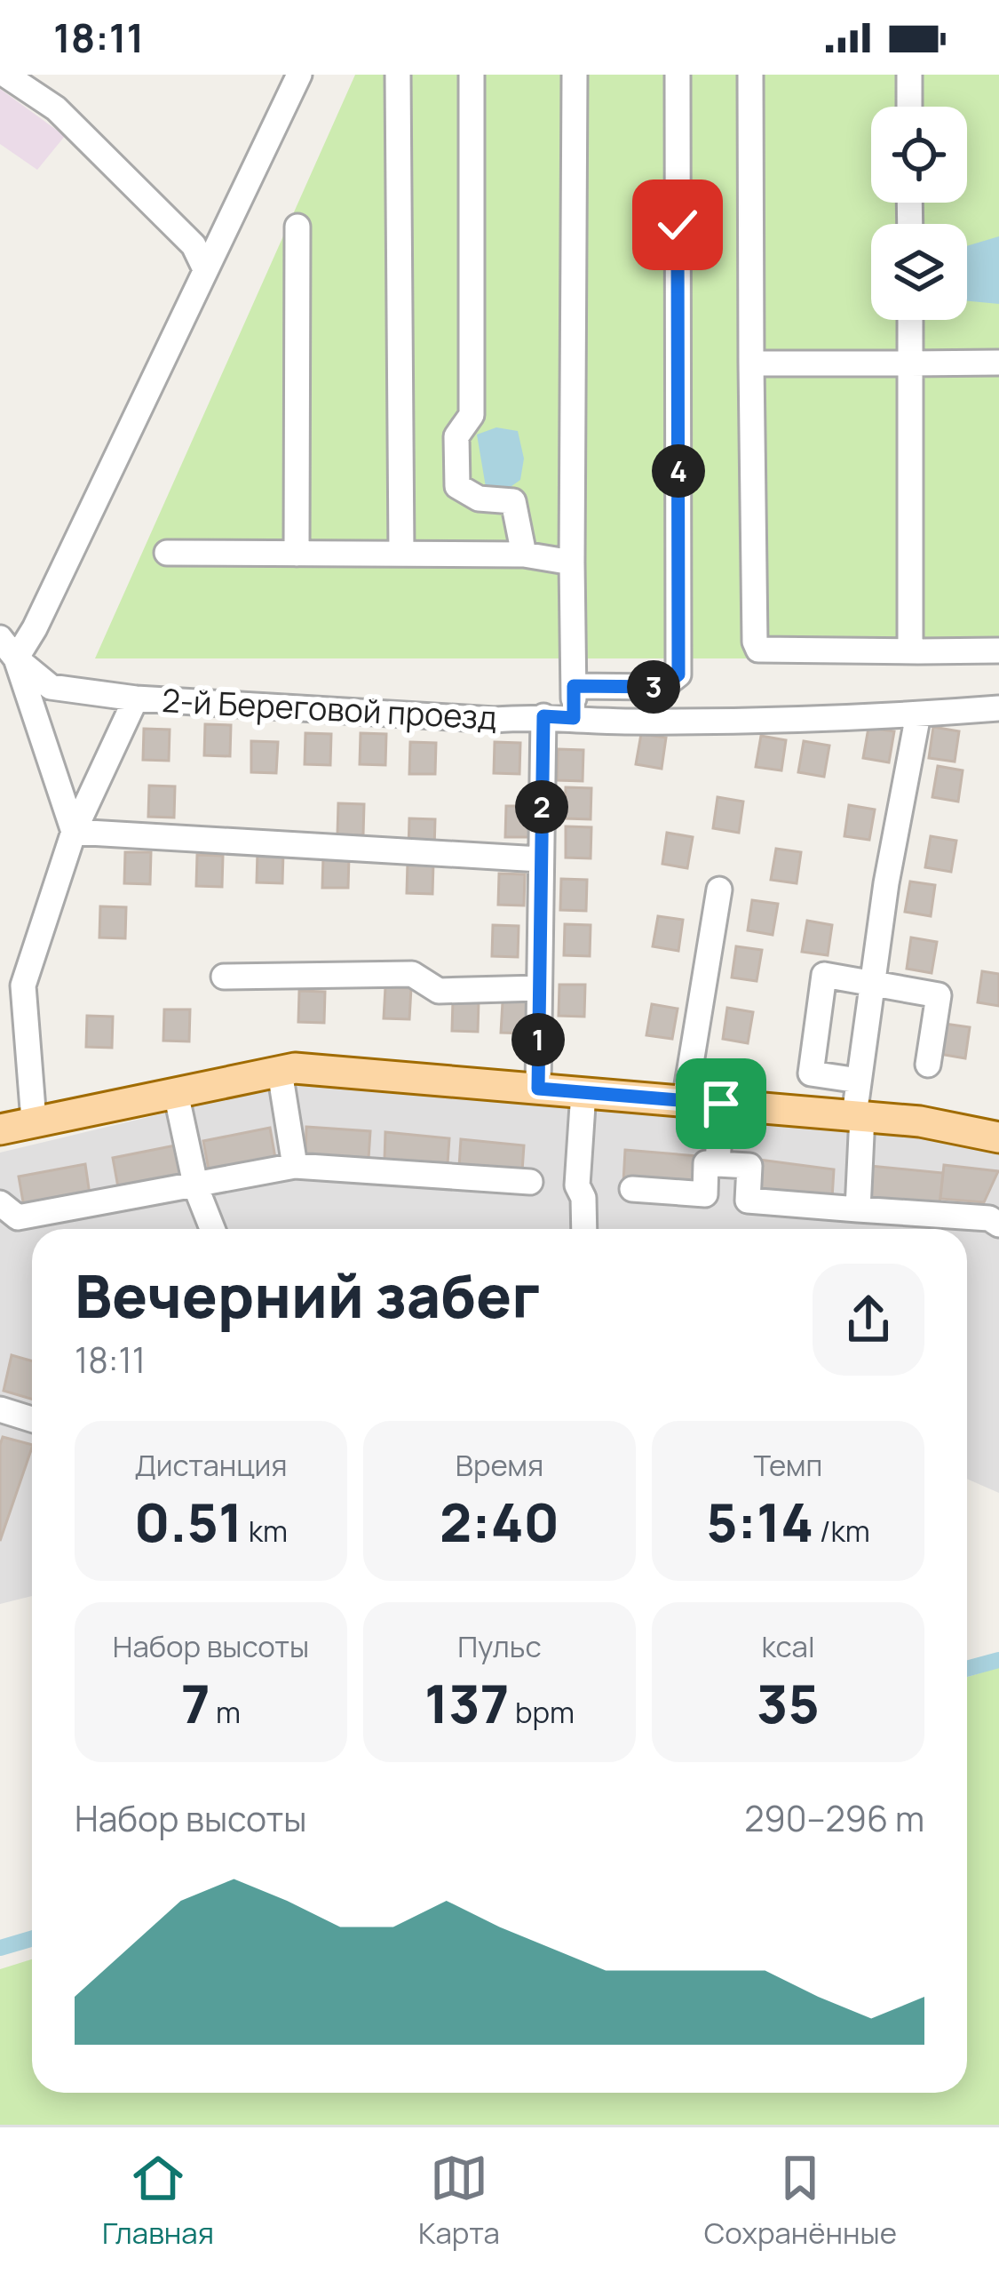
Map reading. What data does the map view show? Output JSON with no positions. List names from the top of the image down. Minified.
{"streets":{"street":["2-й Береговой проезд"]},"page":{"status":"18:11","pins":["4","3","2","1"],"heading":["Вечерний забег","18:11"],"stats":[["Дистанция","0.51 km"],["Время","2:40"],["Темп","5:14 /km"],["Набор высоты","7 m"],["Пульс","137 bpm"],["kcal","35"]],"chart":["Набор высоты","290–296 m"],"tabs":["Главная","Карта","Сохранённые"]}}
